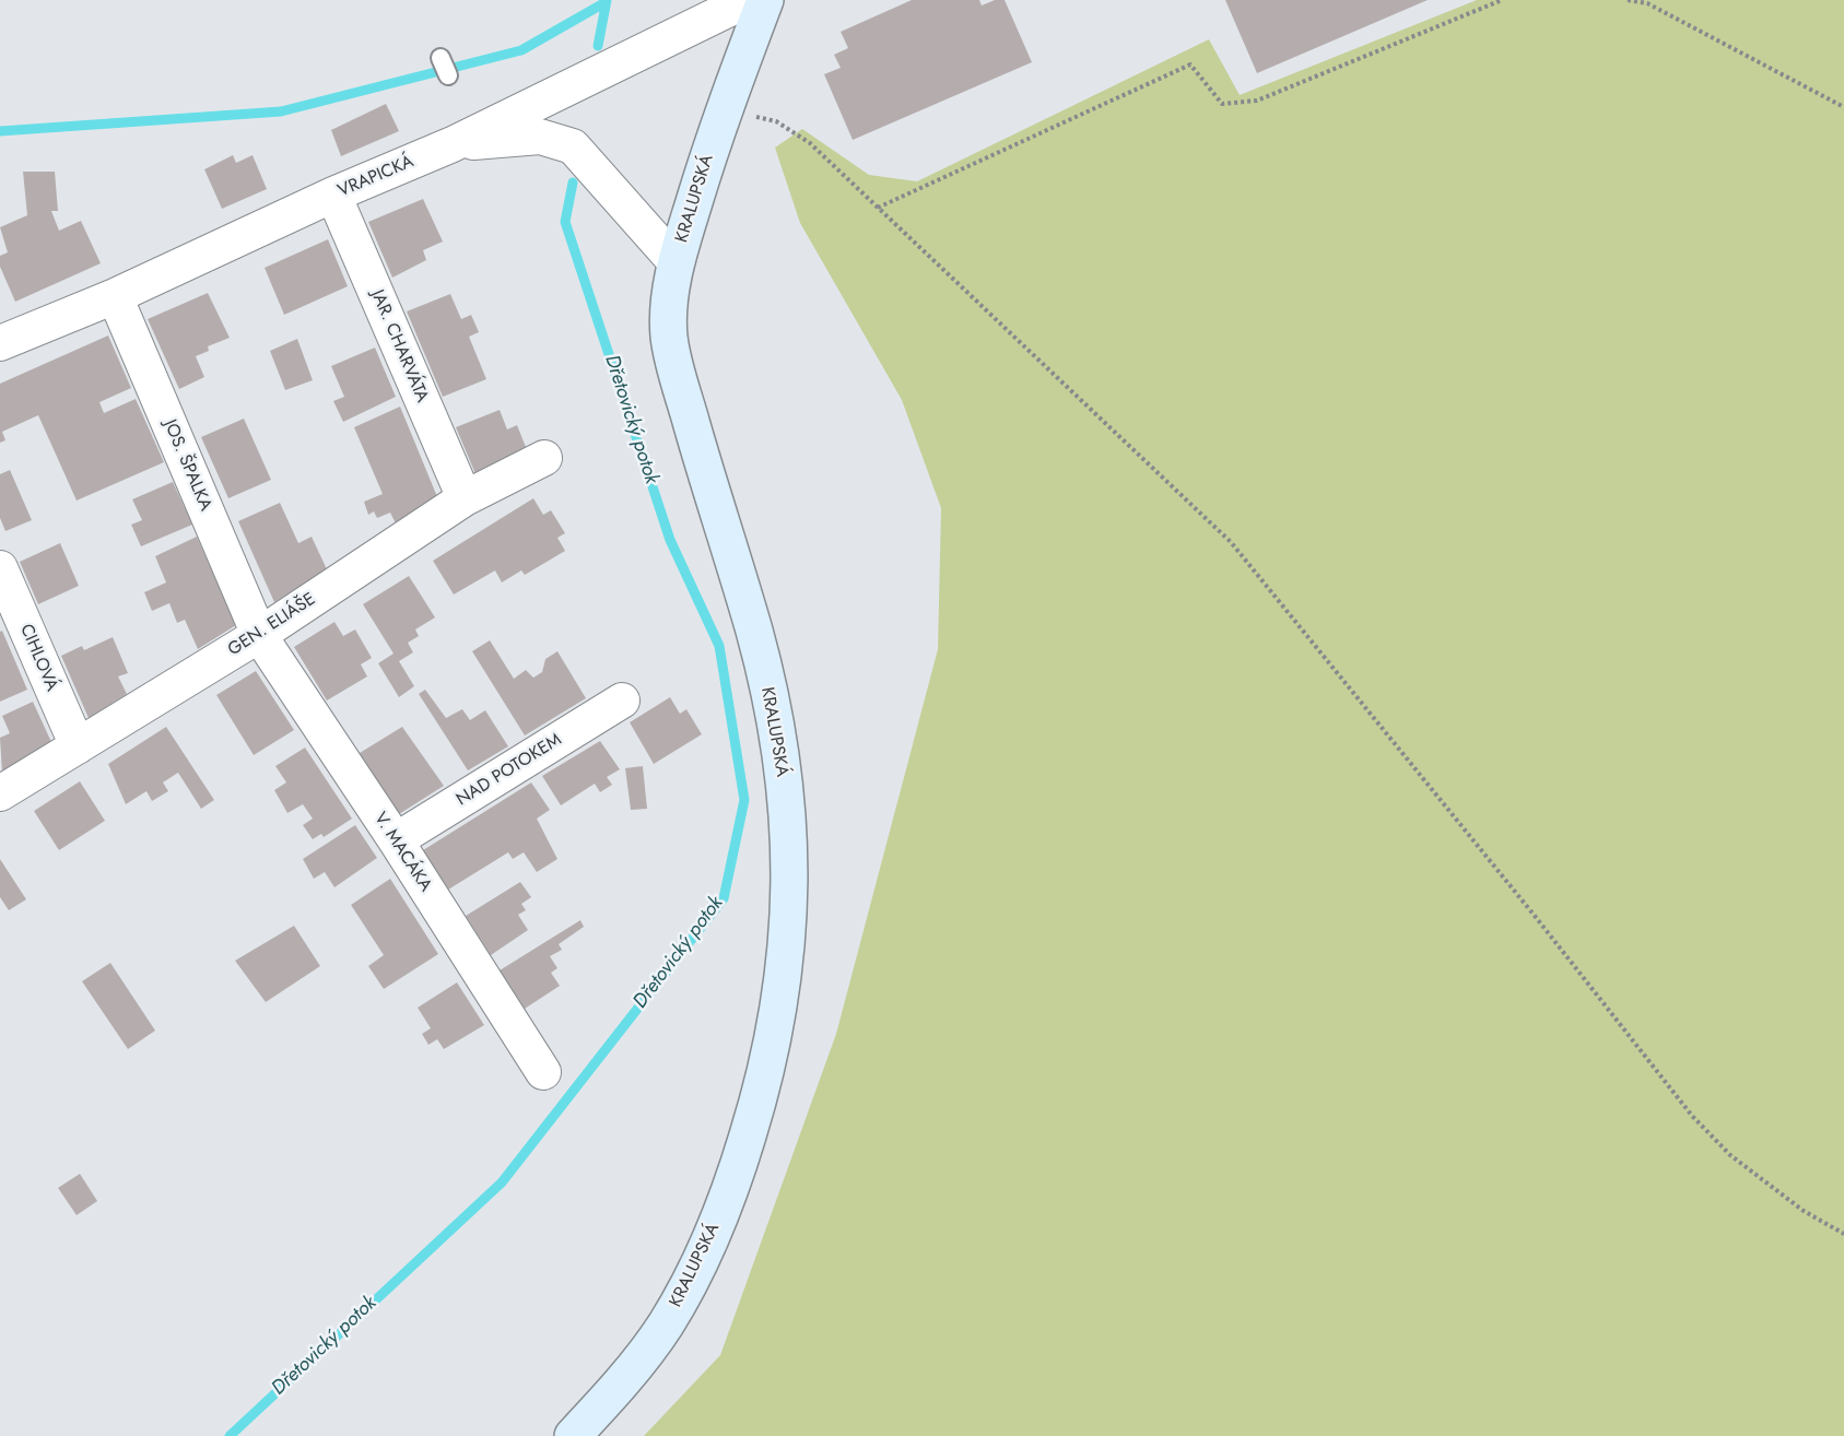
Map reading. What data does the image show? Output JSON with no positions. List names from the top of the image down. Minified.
{"streets":{"main road":["KRALUPSKÁ"],"street":["VRAPICKÁ","JAR. CHARVÁTA","JOS. ŠPALKA","GEN. ELIÁŠE","CIHLOVÁ","NAD POTOKEM","V. MACÁKA"]},"crossings":[["VRAPICKÁ","JAR. CHARVÁTA"],["VRAPICKÁ","JOS. ŠPALKA"],["JAR. CHARVÁTA","GEN. ELIÁŠE"],["JOS. ŠPALKA","GEN. ELIÁŠE"],["JOS. ŠPALKA","V. MACÁKA"],["GEN. ELIÁŠE","CIHLOVÁ"],["GEN. ELIÁŠE","V. MACÁKA"],["NAD POTOKEM","V. MACÁKA"]],"water":["Dřetovický potok"]}
